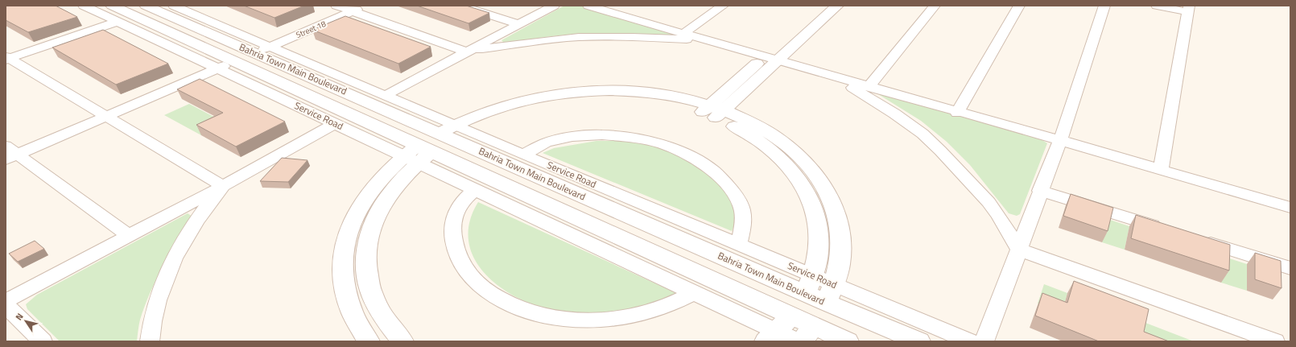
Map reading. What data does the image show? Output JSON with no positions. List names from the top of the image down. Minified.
{"streets":{"street":["Street 18","Bahria Town Main Boulevard","Service Road"]},"crossings":[["Street 18","Bahria Town Main Boulevard"],["Street 18","Service Road"],["Bahria Town Main Boulevard","Service Road"]],"north":"top left"}
